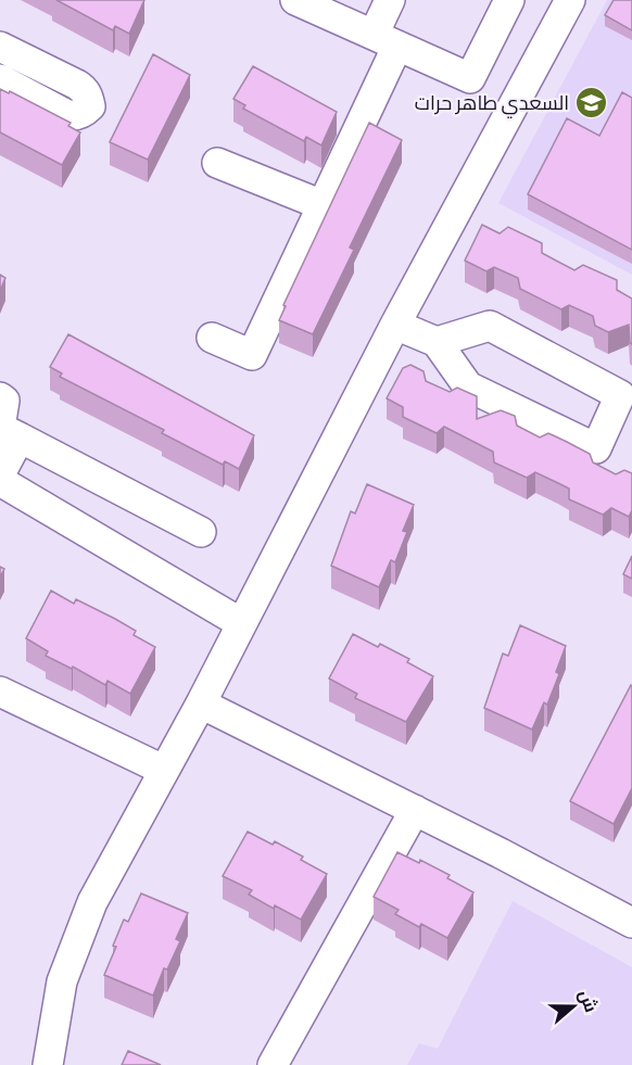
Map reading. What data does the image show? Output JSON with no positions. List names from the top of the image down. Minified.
{"places":{"school or university":["السعدي طاهر حرات"]},"north":"right"}
